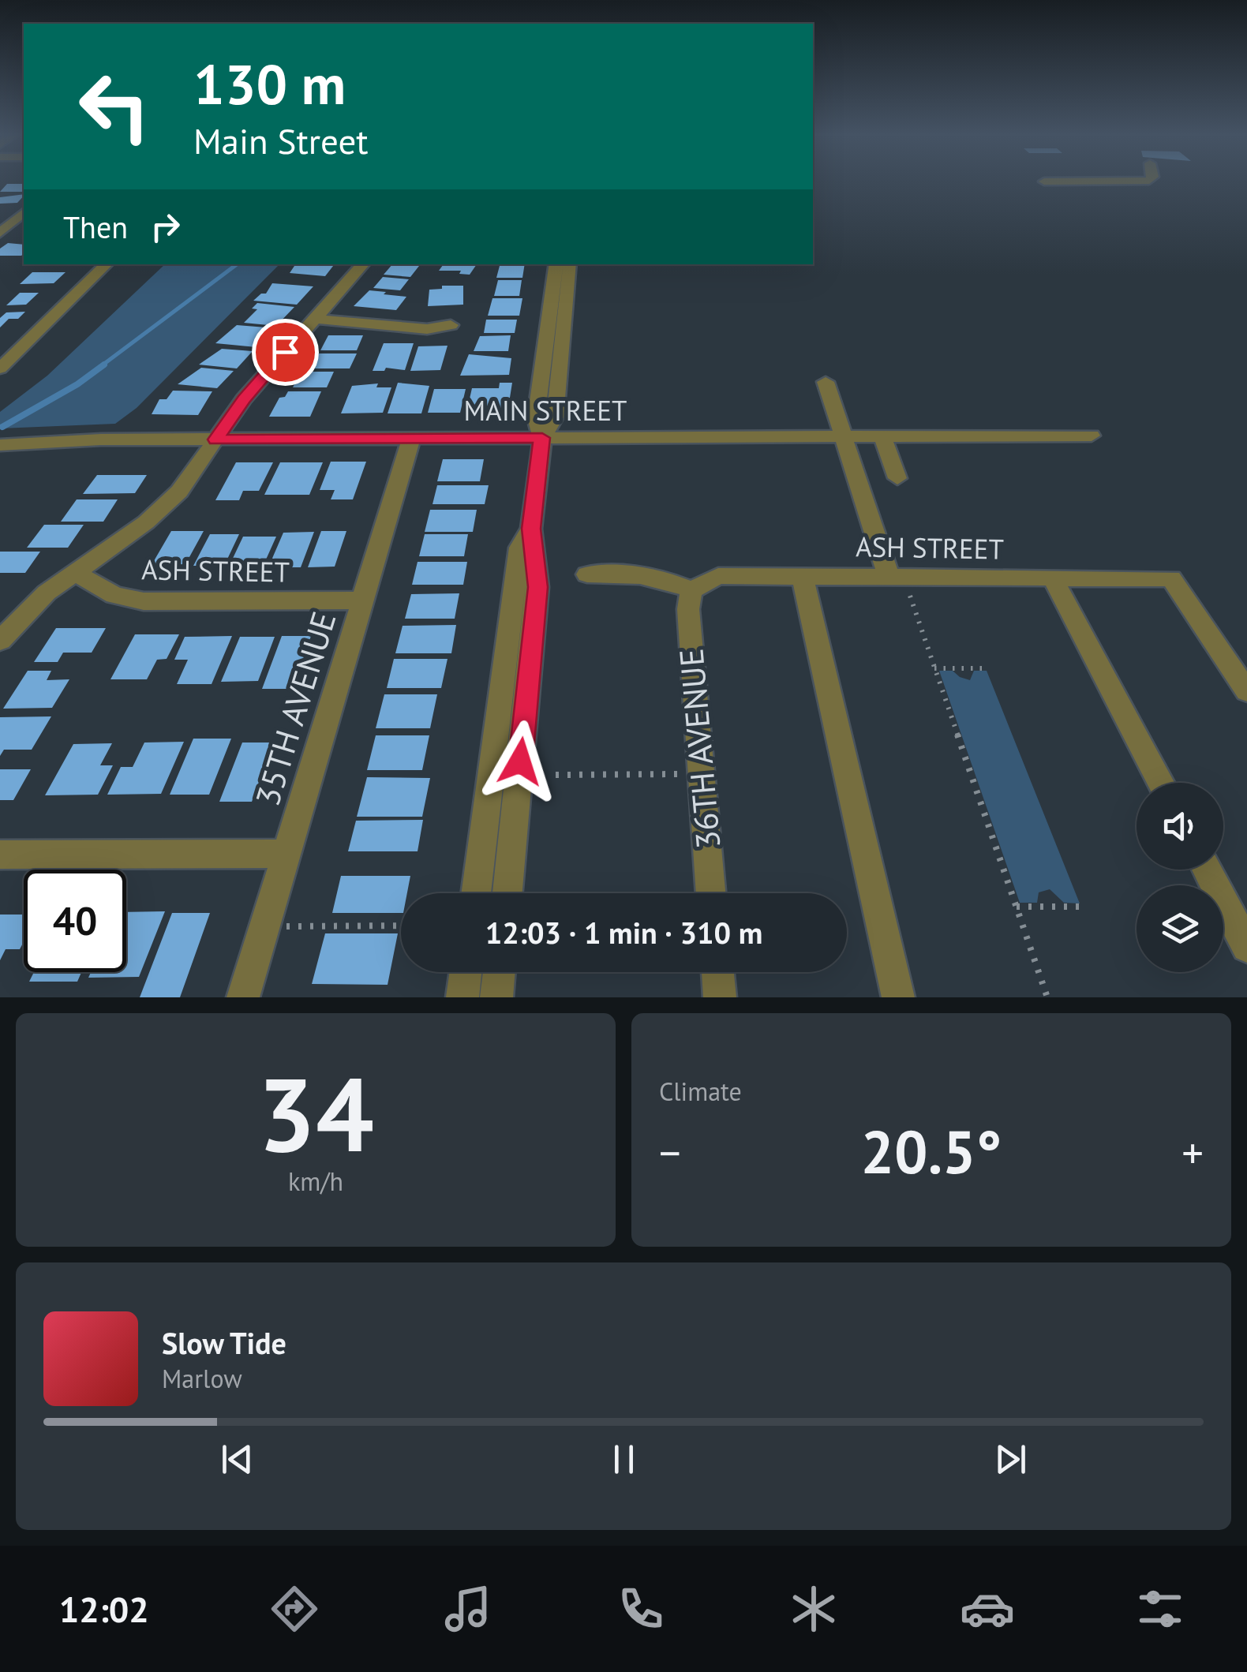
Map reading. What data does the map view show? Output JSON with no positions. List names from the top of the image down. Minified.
{"streets":{"street":["MAIN STREET","ASH STREET","35TH AVENUE","36TH AVENUE"]},"crossings":[["MAIN STREET","35TH AVENUE"],["ASH STREET","35TH AVENUE"],["ASH STREET","36TH AVENUE"]],"page":{"turn":["130 m","Main Street"],"then":"Then","limit":"40","trip":"12:03 · 1 min · 310 m","tile":[["34","km/h"],"Climate"],"heat":["−","20.5°","+"],"song":["Slow Tide","Marlow"],"tabs":"12:02"}}
